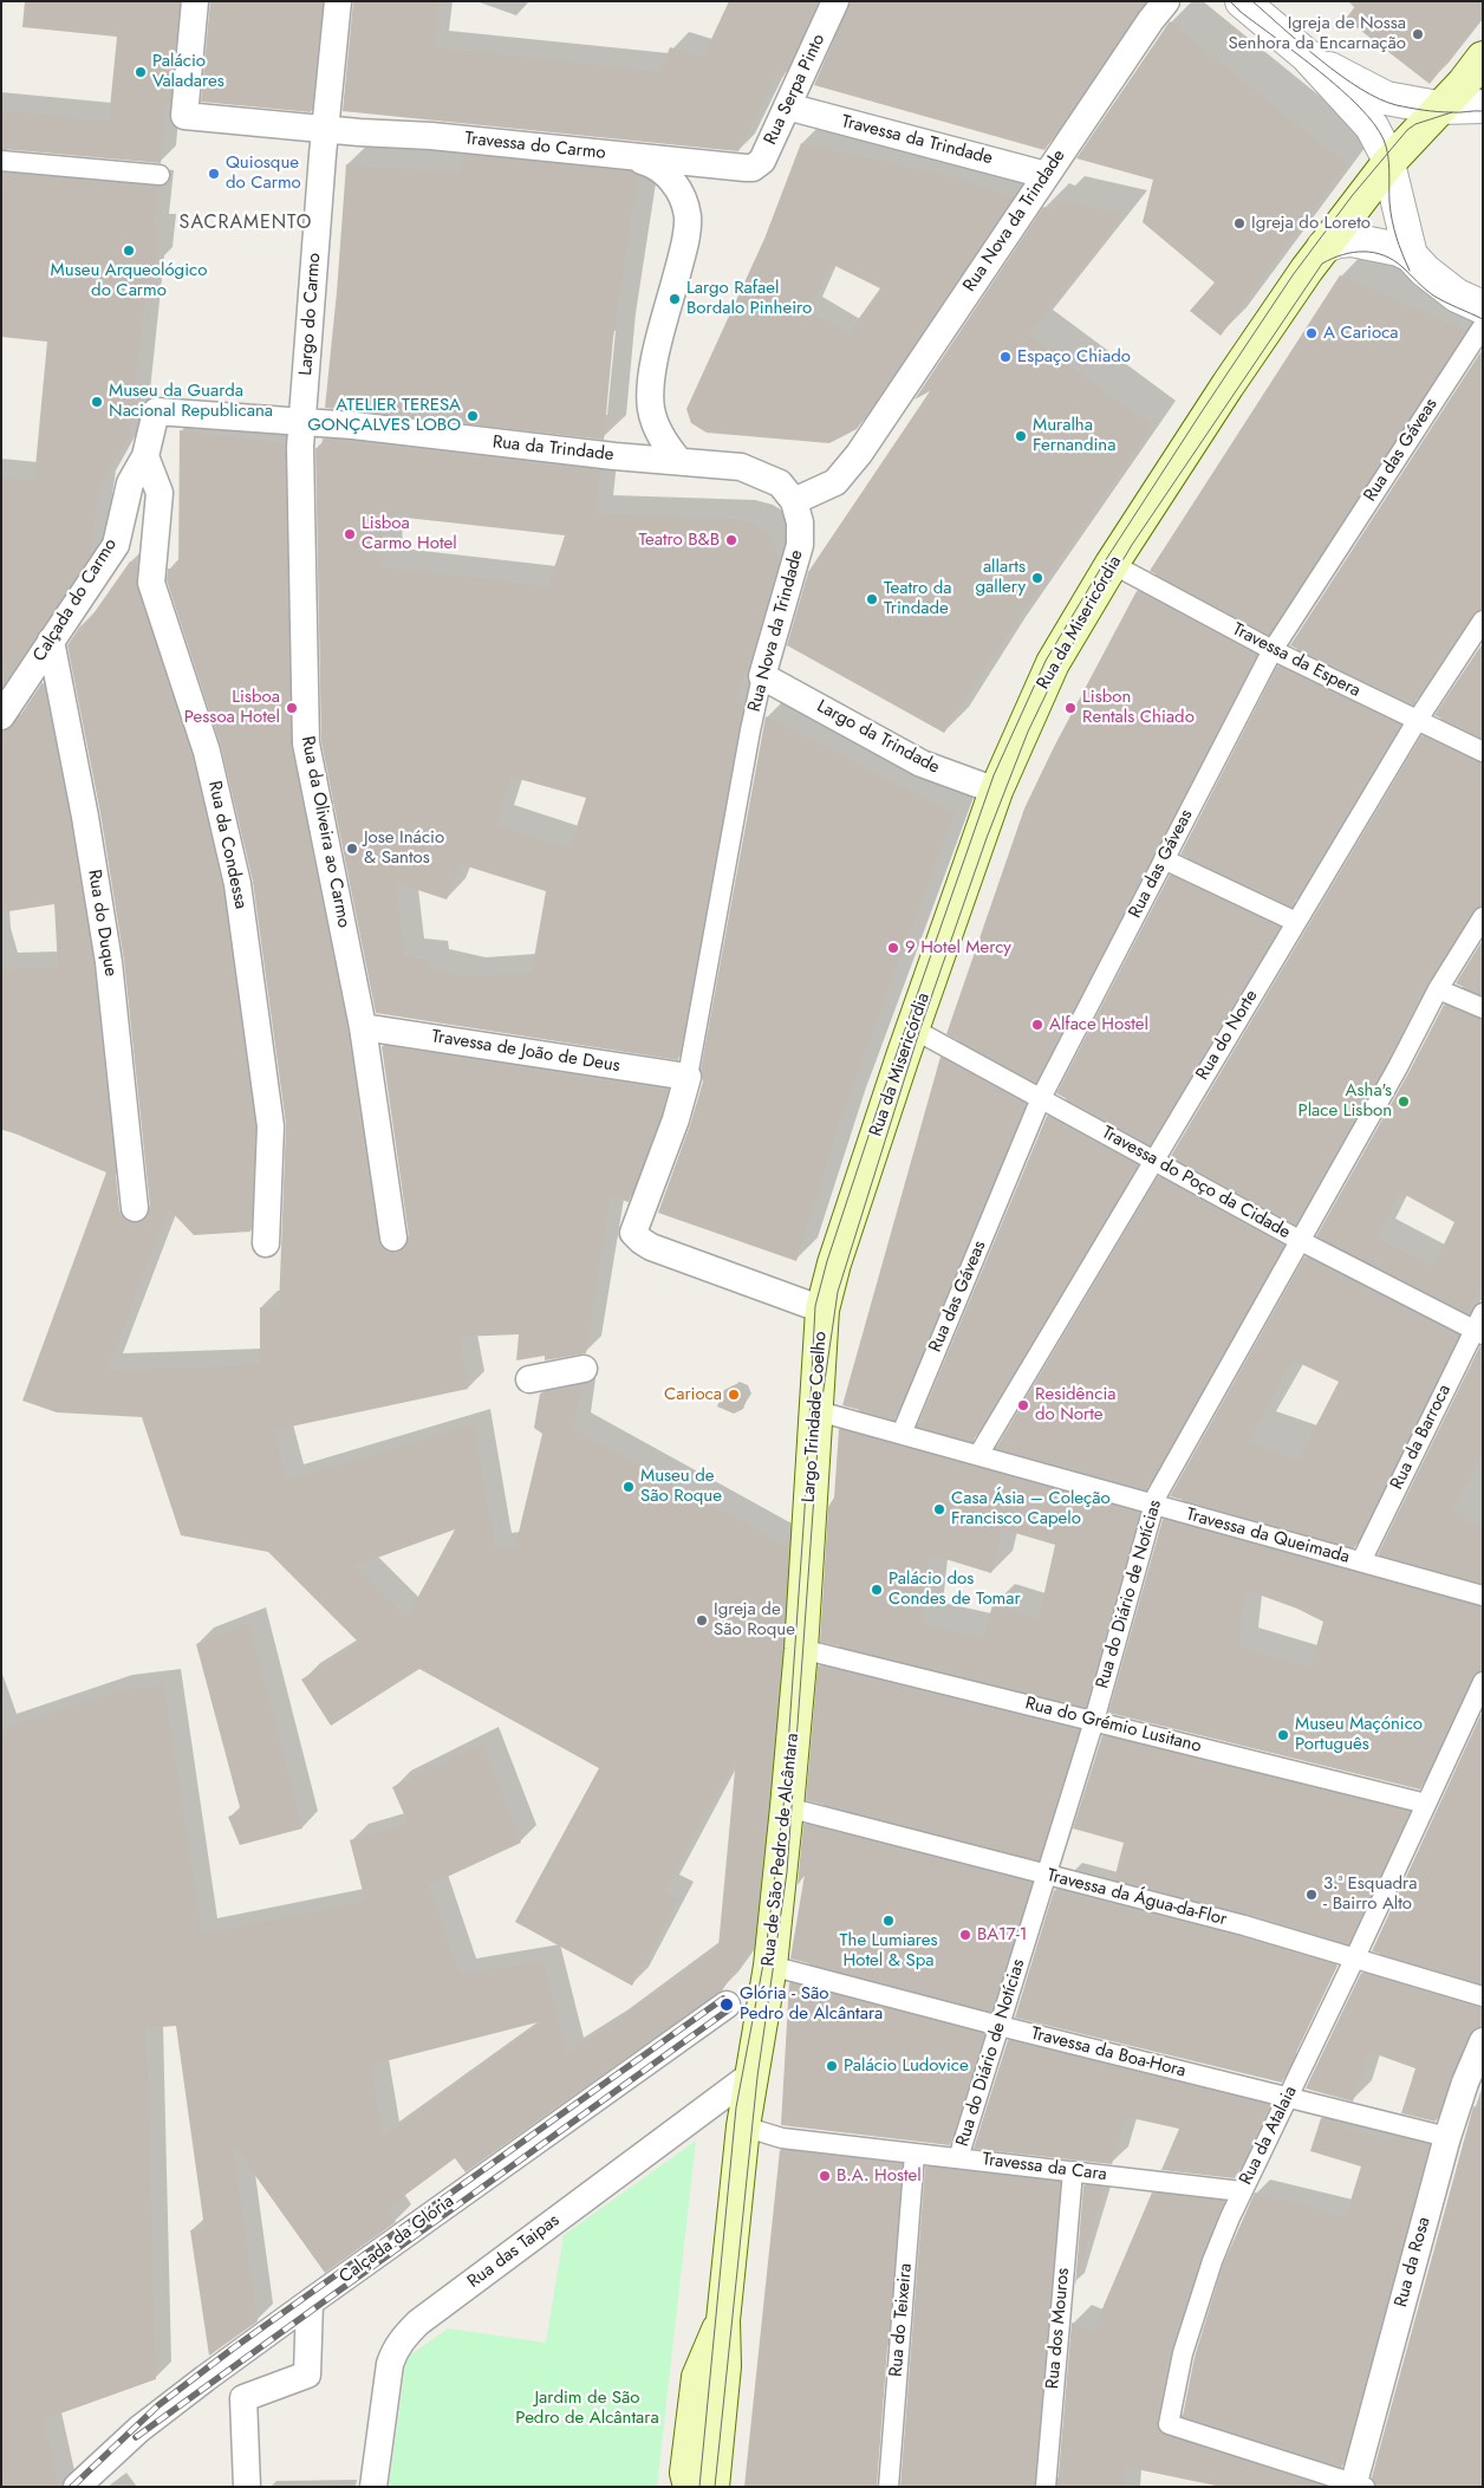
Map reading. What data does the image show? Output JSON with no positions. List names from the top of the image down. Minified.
{"streets":{"main road":["Rua da Misericórdia","Largo Trindade Coelho","Rua de São Pedro de Alcântara"],"street":["Rua Serpa Pinto","Travessa da Trindade","Travessa do Carmo","Rua Nova da Trindade","Largo do Carmo","Rua da Trindade","Rua das Gáveas","Calçada do Carmo","Travessa da Espera","Largo da Trindade","Rua da Oliveira ao Carmo","Rua da Condessa","Rua do Duque","Rua do Norte","Travessa de João de Deus","Travessa do Poço da Cidade","Rua da Barroca","Travessa da Queimada","Rua do Diário de Notícias","Rua do Grémio Lusitano","Travessa da Água-da-Flor","Travessa da Boa-Hora","Rua da Atalaia","Travessa da Cara","Calçada da Glória","Rua das Taipas","Rua da Rosa","Rua do Teixeira","Rua dos Mouros"]},"crossings":[["Rua Serpa Pinto","Travessa da Trindade"],["Rua Serpa Pinto","Travessa do Carmo"],["Travessa da Trindade","Rua Nova da Trindade"],["Travessa do Carmo","Largo do Carmo"],["Rua Nova da Trindade","Rua da Trindade"],["Rua Nova da Trindade","Largo da Trindade"],["Rua Nova da Trindade","Travessa de João de Deus"],["Rua Nova da Trindade","Largo Trindade Coelho"],["Largo do Carmo","Rua da Trindade"],["Largo do Carmo","Calçada do Carmo"],["Largo do Carmo","Rua da Oliveira ao Carmo"],["Rua da Trindade","Calçada do Carmo"],["Rua da Trindade","Rua da Oliveira ao Carmo"],["Rua das Gáveas","Travessa da Espera"],["Rua das Gáveas","Travessa do Poço da Cidade"],["Rua das Gáveas","Travessa da Queimada"],["Calçada do Carmo","Rua da Oliveira ao Carmo"],["Calçada do Carmo","Rua da Condessa"],["Calçada do Carmo","Rua do Duque"],["Rua da Misericórdia","Travessa da Espera"],["Rua da Misericórdia","Largo da Trindade"],["Rua da Misericórdia","Travessa do Poço da Cidade"],["Rua da Misericórdia","Largo Trindade Coelho"],["Travessa da Espera","Rua do Norte"],["Rua da Oliveira ao Carmo","Travessa de João de Deus"],["Rua do Norte","Travessa do Poço da Cidade"],["Rua do Norte","Travessa da Queimada"],["Travessa do Poço da Cidade","Rua da Barroca"],["Travessa do Poço da Cidade","Rua do Diário de Notícias"],["Largo Trindade Coelho","Travessa da Queimada"],["Largo Trindade Coelho","Rua de São Pedro de Alcântara"],["Rua da Barroca","Travessa da Queimada"],["Travessa da Queimada","Rua do Diário de Notícias"],["Rua do Diário de Notícias","Rua do Grémio Lusitano"],["Rua do Diário de Notícias","Travessa da Água-da-Flor"],["Rua do Diário de Notícias","Travessa da Boa-Hora"],["Rua do Diário de Notícias","Travessa da Cara"],["Rua do Grémio Lusitano","Rua de São Pedro de Alcântara"],["Rua do Grémio Lusitano","Rua da Atalaia"],["Rua de São Pedro de Alcântara","Travessa da Água-da-Flor"],["Rua de São Pedro de Alcântara","Travessa da Boa-Hora"],["Rua de São Pedro de Alcântara","Travessa da Cara"],["Rua de São Pedro de Alcântara","Rua das Taipas"],["Travessa da Água-da-Flor","Rua da Atalaia"],["Travessa da Boa-Hora","Rua da Atalaia"],["Travessa da Boa-Hora","Rua da Rosa"],["Rua da Atalaia","Travessa da Cara"],["Rua da Atalaia","Rua da Rosa"],["Travessa da Cara","Rua do Teixeira"],["Travessa da Cara","Rua dos Mouros"]],"districts":["SACRAMENTO"],"parks":["Jardim de São Pedro de Alcântara"],"places":["Igreja de Nossa Senhora da Encarnação","Palácio Valadares","Quiosque do Carmo","Igreja do Loreto","Museu Arqueológico do Carmo","Largo Rafael Bordalo Pinheiro","A Carioca","Espaço Chiado","Museu da Guarda Nacional Republicana","ATELIER TERESA GONÇALVES LOBO","Muralha Fernandina","Lisboa Carmo Hotel","Teatro B&B","allarts gallery","Teatro da Trindade","Lisboa Pessoa Hotel","Lisbon Rentals Chiado","Jose Inácio & Santos","9 Hotel Mercy","Alface Hostel","Asha's Place Lisbon","Carioca","Residência do Norte","Museu de São Roque","Casa Ásia – Coleção Francisco Capelo","Palácio dos Condes de Tomar","Igreja de São Roque","Museu Maçónico Português","3.ª Esquadra - Bairro Alto","The Lumiares Hotel & Spa","BA17-1","Glória - São Pedro de Alcântara","Palácio Ludovice","B.A. Hostel"]}
